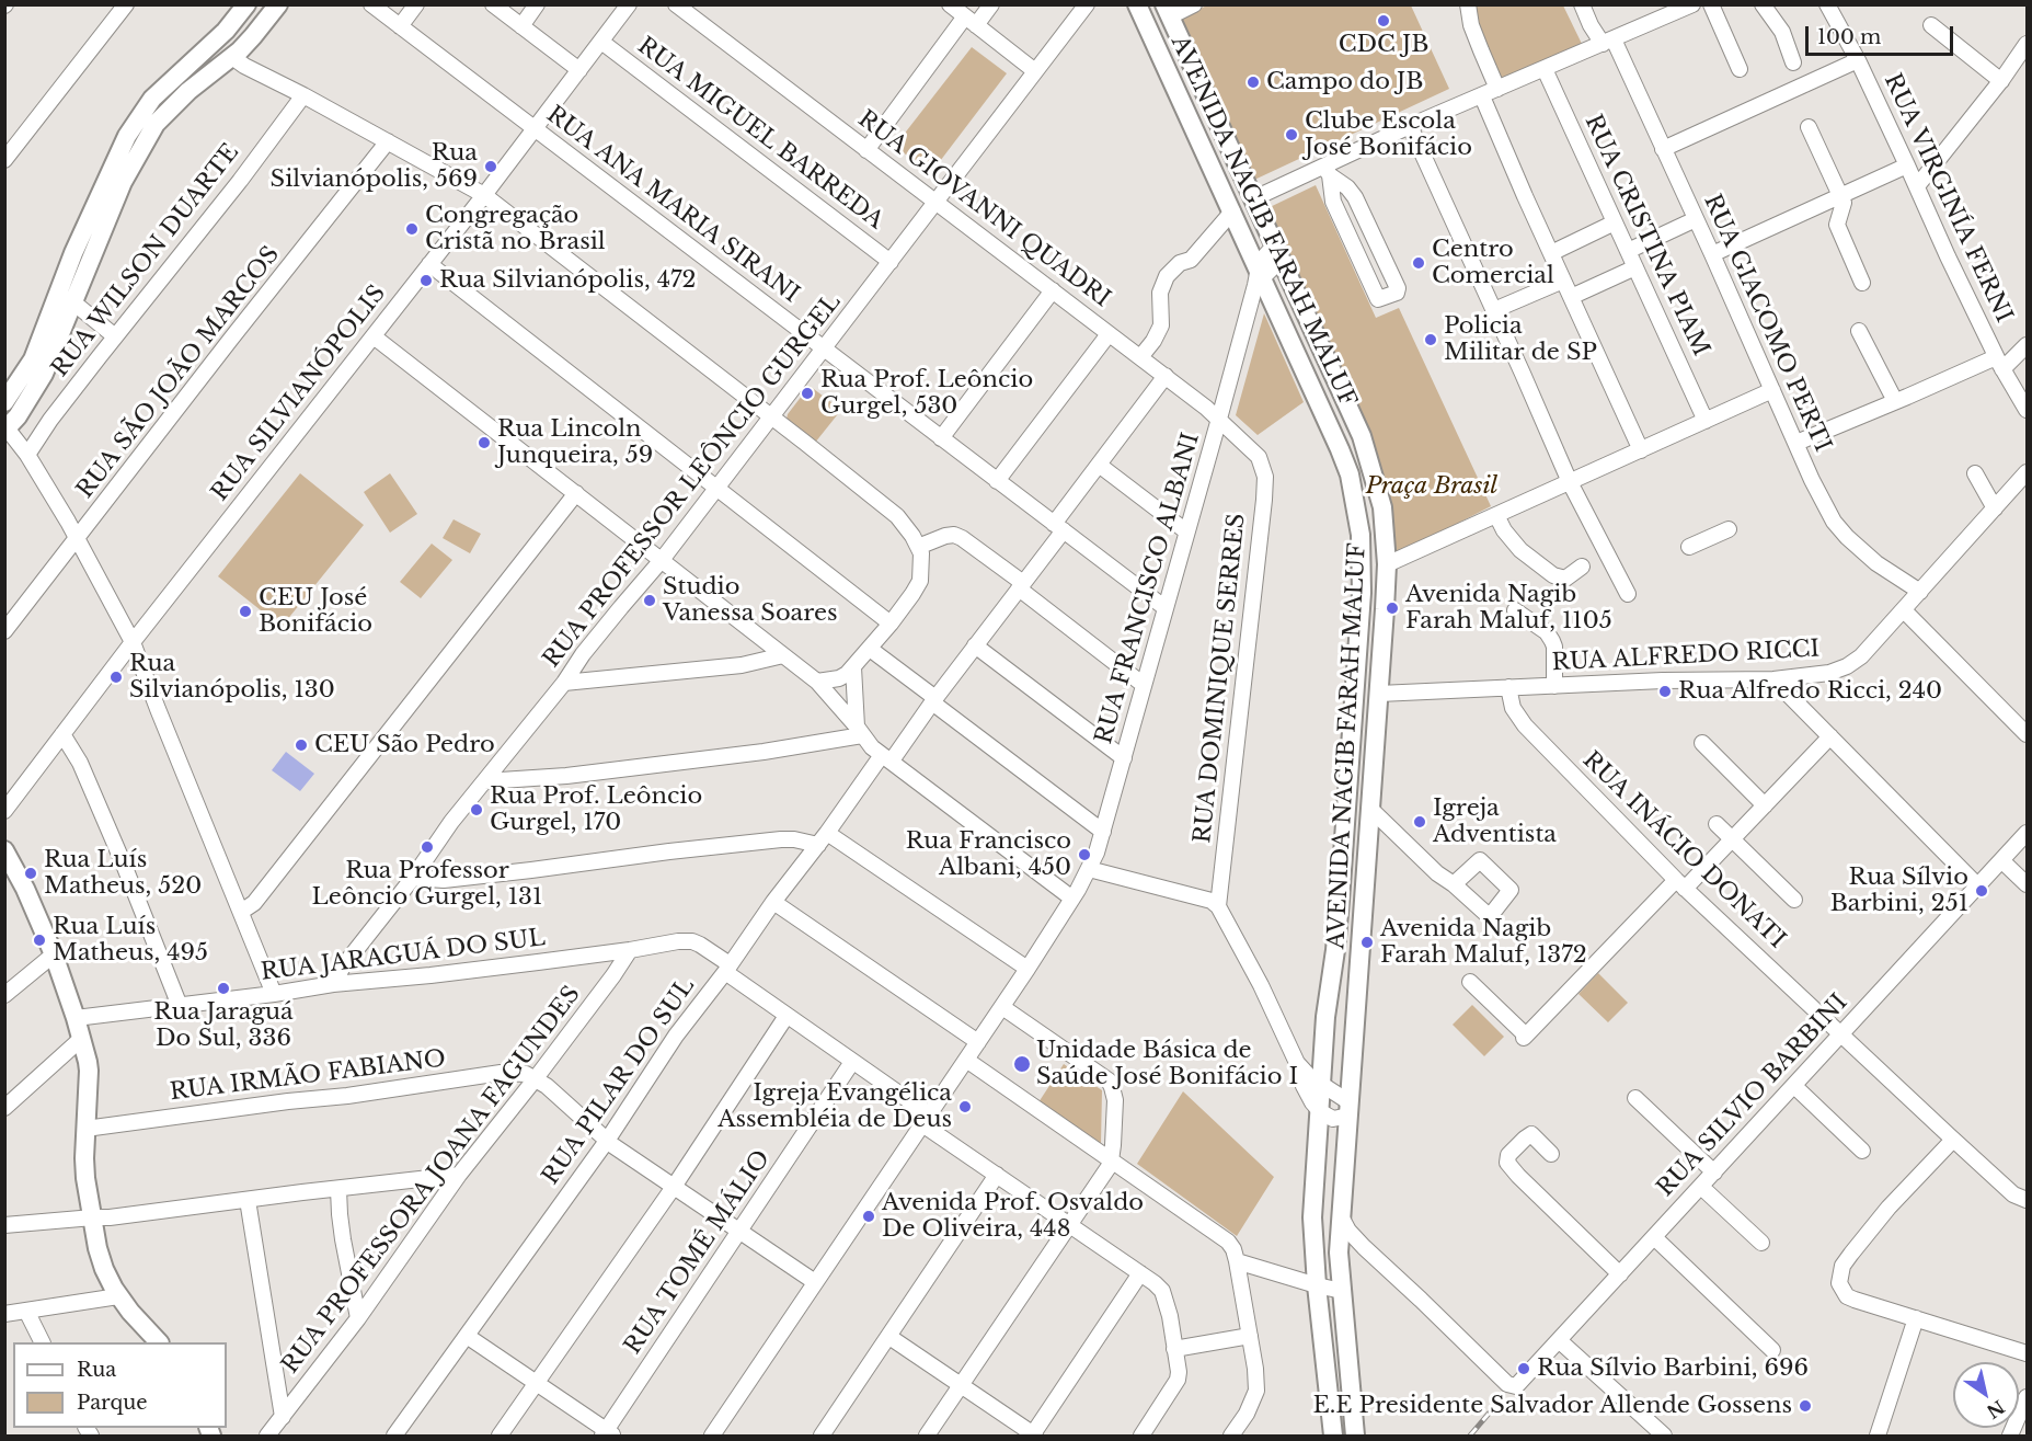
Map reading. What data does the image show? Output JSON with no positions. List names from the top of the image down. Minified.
{"streets":{"main road":["AVENIDA NAGIB FARAH MALUF"],"street":["RUA MIGUEL BARREDA","RUA VIRGINÍA FERNI","RUA ANA MARIA SIRANI","RUA GIOVANNI QUADRI","RUA CRISTINA PIAM","RUA WILSON DUARTE","RUA GIACOMO PERTI","RUA SÃO JOÃO MARCOS","RUA SILVIANÓPOLIS","RUA PROFESSOR LEÔNCIO GURGEL","RUA FRANCISCO ALBANI","RUA ALFREDO RICCI","RUA DOMINIQUE SERRES","RUA INÁCIO DONATI","RUA JARAGUÁ DO SUL","RUA IRMÃO FABIANO","RUA PILAR DO SUL","RUA SILVIO BARBINI","RUA PROFESSORA JOANA FAGUNDES","RUA TOMÉ MÁLIO"]},"crossings":[["RUA MIGUEL BARREDA","RUA SILVIANÓPOLIS"],["RUA MIGUEL BARREDA","RUA PROFESSOR LEÔNCIO GURGEL"],["RUA ANA MARIA SIRANI","RUA SILVIANÓPOLIS"],["RUA ANA MARIA SIRANI","RUA PROFESSOR LEÔNCIO GURGEL"],["RUA ANA MARIA SIRANI","RUA FRANCISCO ALBANI"],["RUA ANA MARIA SIRANI","RUA PILAR DO SUL"],["RUA GIOVANNI QUADRI","RUA PROFESSOR LEÔNCIO GURGEL"],["RUA GIOVANNI QUADRI","RUA FRANCISCO ALBANI"],["RUA GIOVANNI QUADRI","RUA DOMINIQUE SERRES"],["RUA GIOVANNI QUADRI","RUA PILAR DO SUL"],["AVENIDA NAGIB FARAH MALUF","RUA FRANCISCO ALBANI"],["AVENIDA NAGIB FARAH MALUF","RUA ALFREDO RICCI"],["RUA GIACOMO PERTI","RUA ALFREDO RICCI"],["RUA PROFESSOR LEÔNCIO GURGEL","RUA JARAGUÁ DO SUL"],["RUA FRANCISCO ALBANI","RUA JARAGUÁ DO SUL"],["RUA ALFREDO RICCI","RUA INÁCIO DONATI"],["RUA INÁCIO DONATI","RUA SILVIO BARBINI"],["RUA JARAGUÁ DO SUL","RUA PILAR DO SUL"],["RUA JARAGUÁ DO SUL","RUA PROFESSORA JOANA FAGUNDES"],["RUA JARAGUÁ DO SUL","RUA TOMÉ MÁLIO"],["RUA IRMÃO FABIANO","RUA PROFESSORA JOANA FAGUNDES"]],"parks":["Praça Brasil"],"places":["CDC JB","Campo do JB","Clube Escola José Bonifácio","Rua Silvianópolis, 569","Congregação Cristã no Brasil","Centro Comercial","Rua Silvianópolis, 472","Policia Militar de SP","Rua Prof. Leôncio Gurgel, 530","Rua Lincoln Junqueira, 59","Studio Vanessa Soares","Avenida Nagib Farah Maluf, 1105","CEU José Bonifácio","Rua Silvianópolis, 130","Rua Alfredo Ricci, 240","CEU São Pedro","Rua Prof. Leôncio Gurgel, 170","Igreja Adventista","Rua Professor Leôncio Gurgel, 131","Rua Francisco Albani, 450","Rua Luís Matheus, 520","Rua Sílvio Barbini, 251","Rua Luís Matheus, 495","Avenida Nagib Farah Maluf, 1372","Rua Jaraguá Do Sul, 336","Unidade Básica de Saúde José Bonifácio I","Igreja Evangélica Assembléia de Deus","Avenida Prof. Osvaldo De Oliveira, 448","Rua Sílvio Barbini, 696","E.E Presidente Salvador Allende Gossens"],"legend":["Rua","Parque"],"scale_bar":"100 m","north":"bottom right"}
